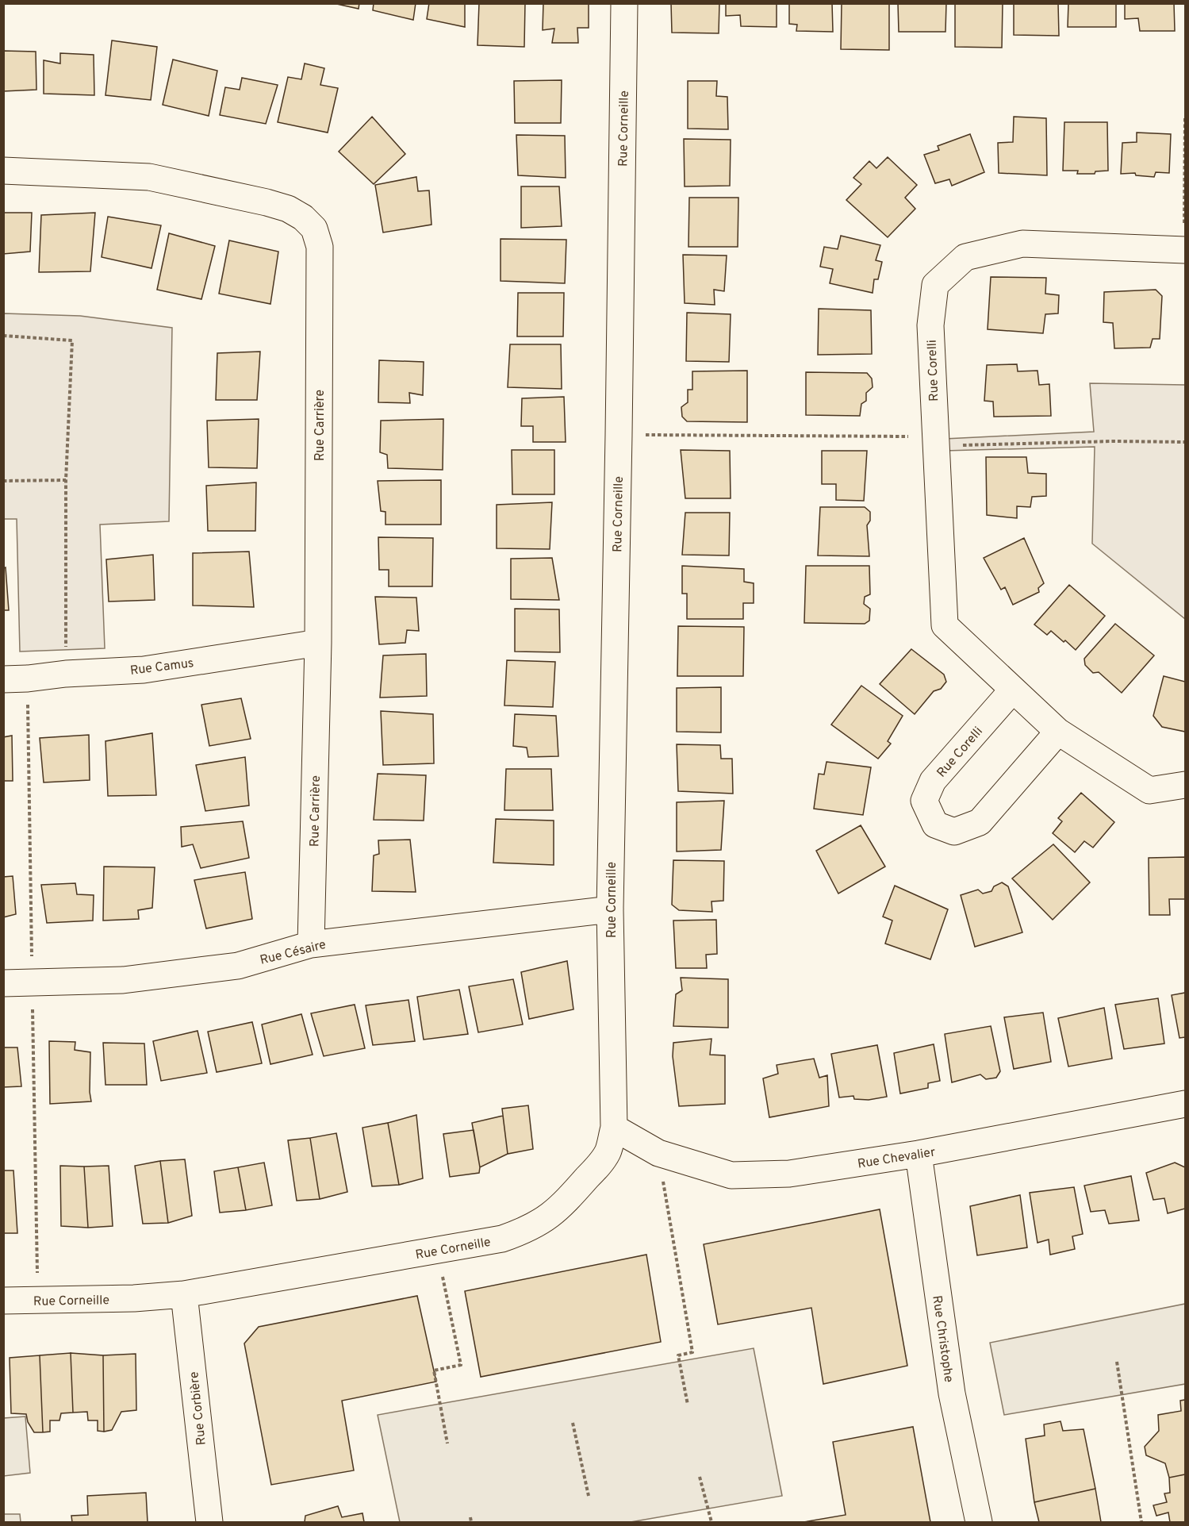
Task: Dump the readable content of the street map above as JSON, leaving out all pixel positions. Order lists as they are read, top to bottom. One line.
{"streets":{"street":["Rue Corneille","Rue Corelli","Rue Carrière","Rue Camus","Rue Césaire","Rue Chevalier","Rue Christophe","Rue Corbière"]},"crossings":[["Rue Corneille","Rue Césaire"],["Rue Corneille","Rue Chevalier"],["Rue Corneille","Rue Corbière"],["Rue Carrière","Rue Camus"],["Rue Carrière","Rue Césaire"],["Rue Chevalier","Rue Christophe"]]}
